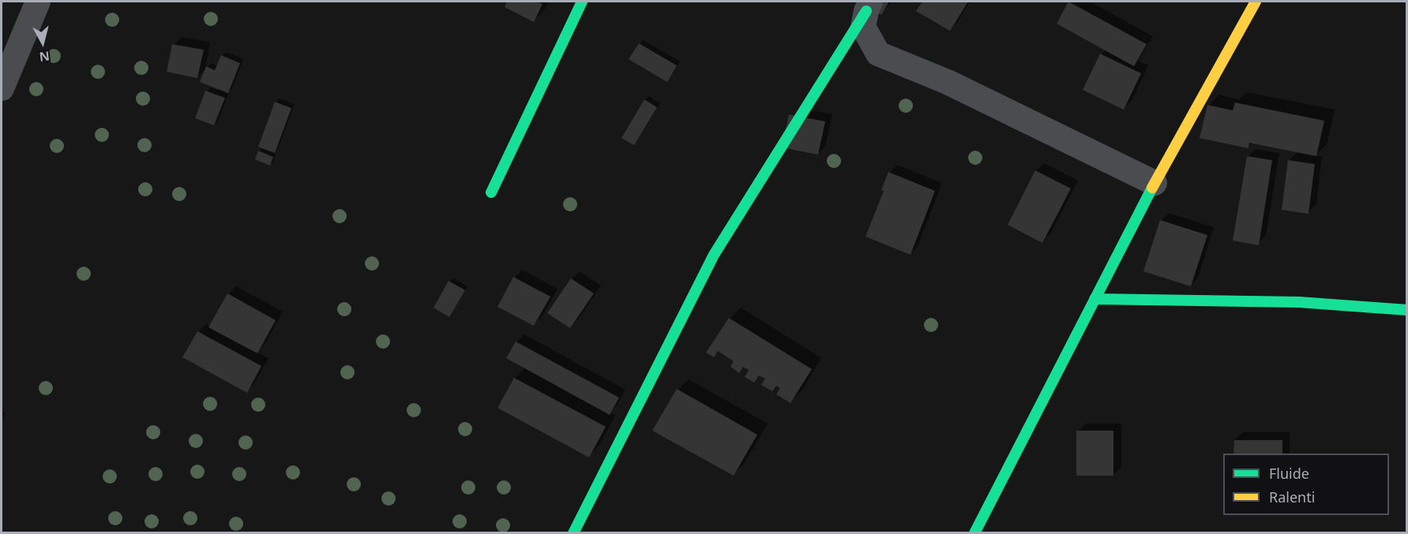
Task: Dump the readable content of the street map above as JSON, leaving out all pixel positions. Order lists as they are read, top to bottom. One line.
{"legend":["Fluide","Ralenti"],"north":"bottom"}
